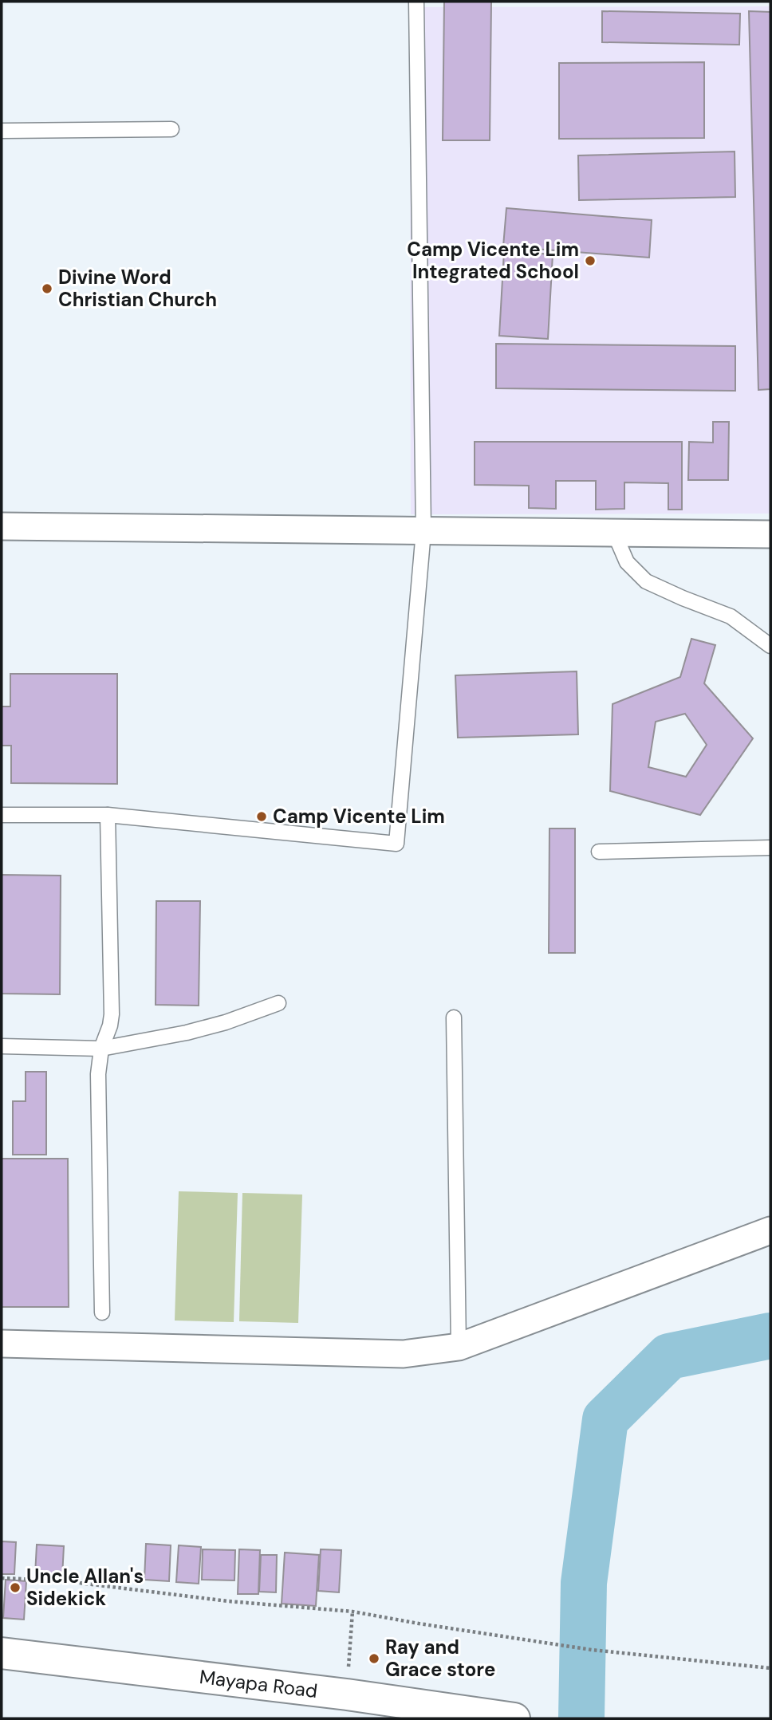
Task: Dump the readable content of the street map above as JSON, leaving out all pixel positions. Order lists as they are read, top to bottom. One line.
{"streets":{"main road":["Mayapa Road"]},"places":["Camp Vicente Lim Integrated School","Divine Word Christian Church","Camp Vicente Lim","Uncle Allan's Sidekick","Ray and Grace store"]}
